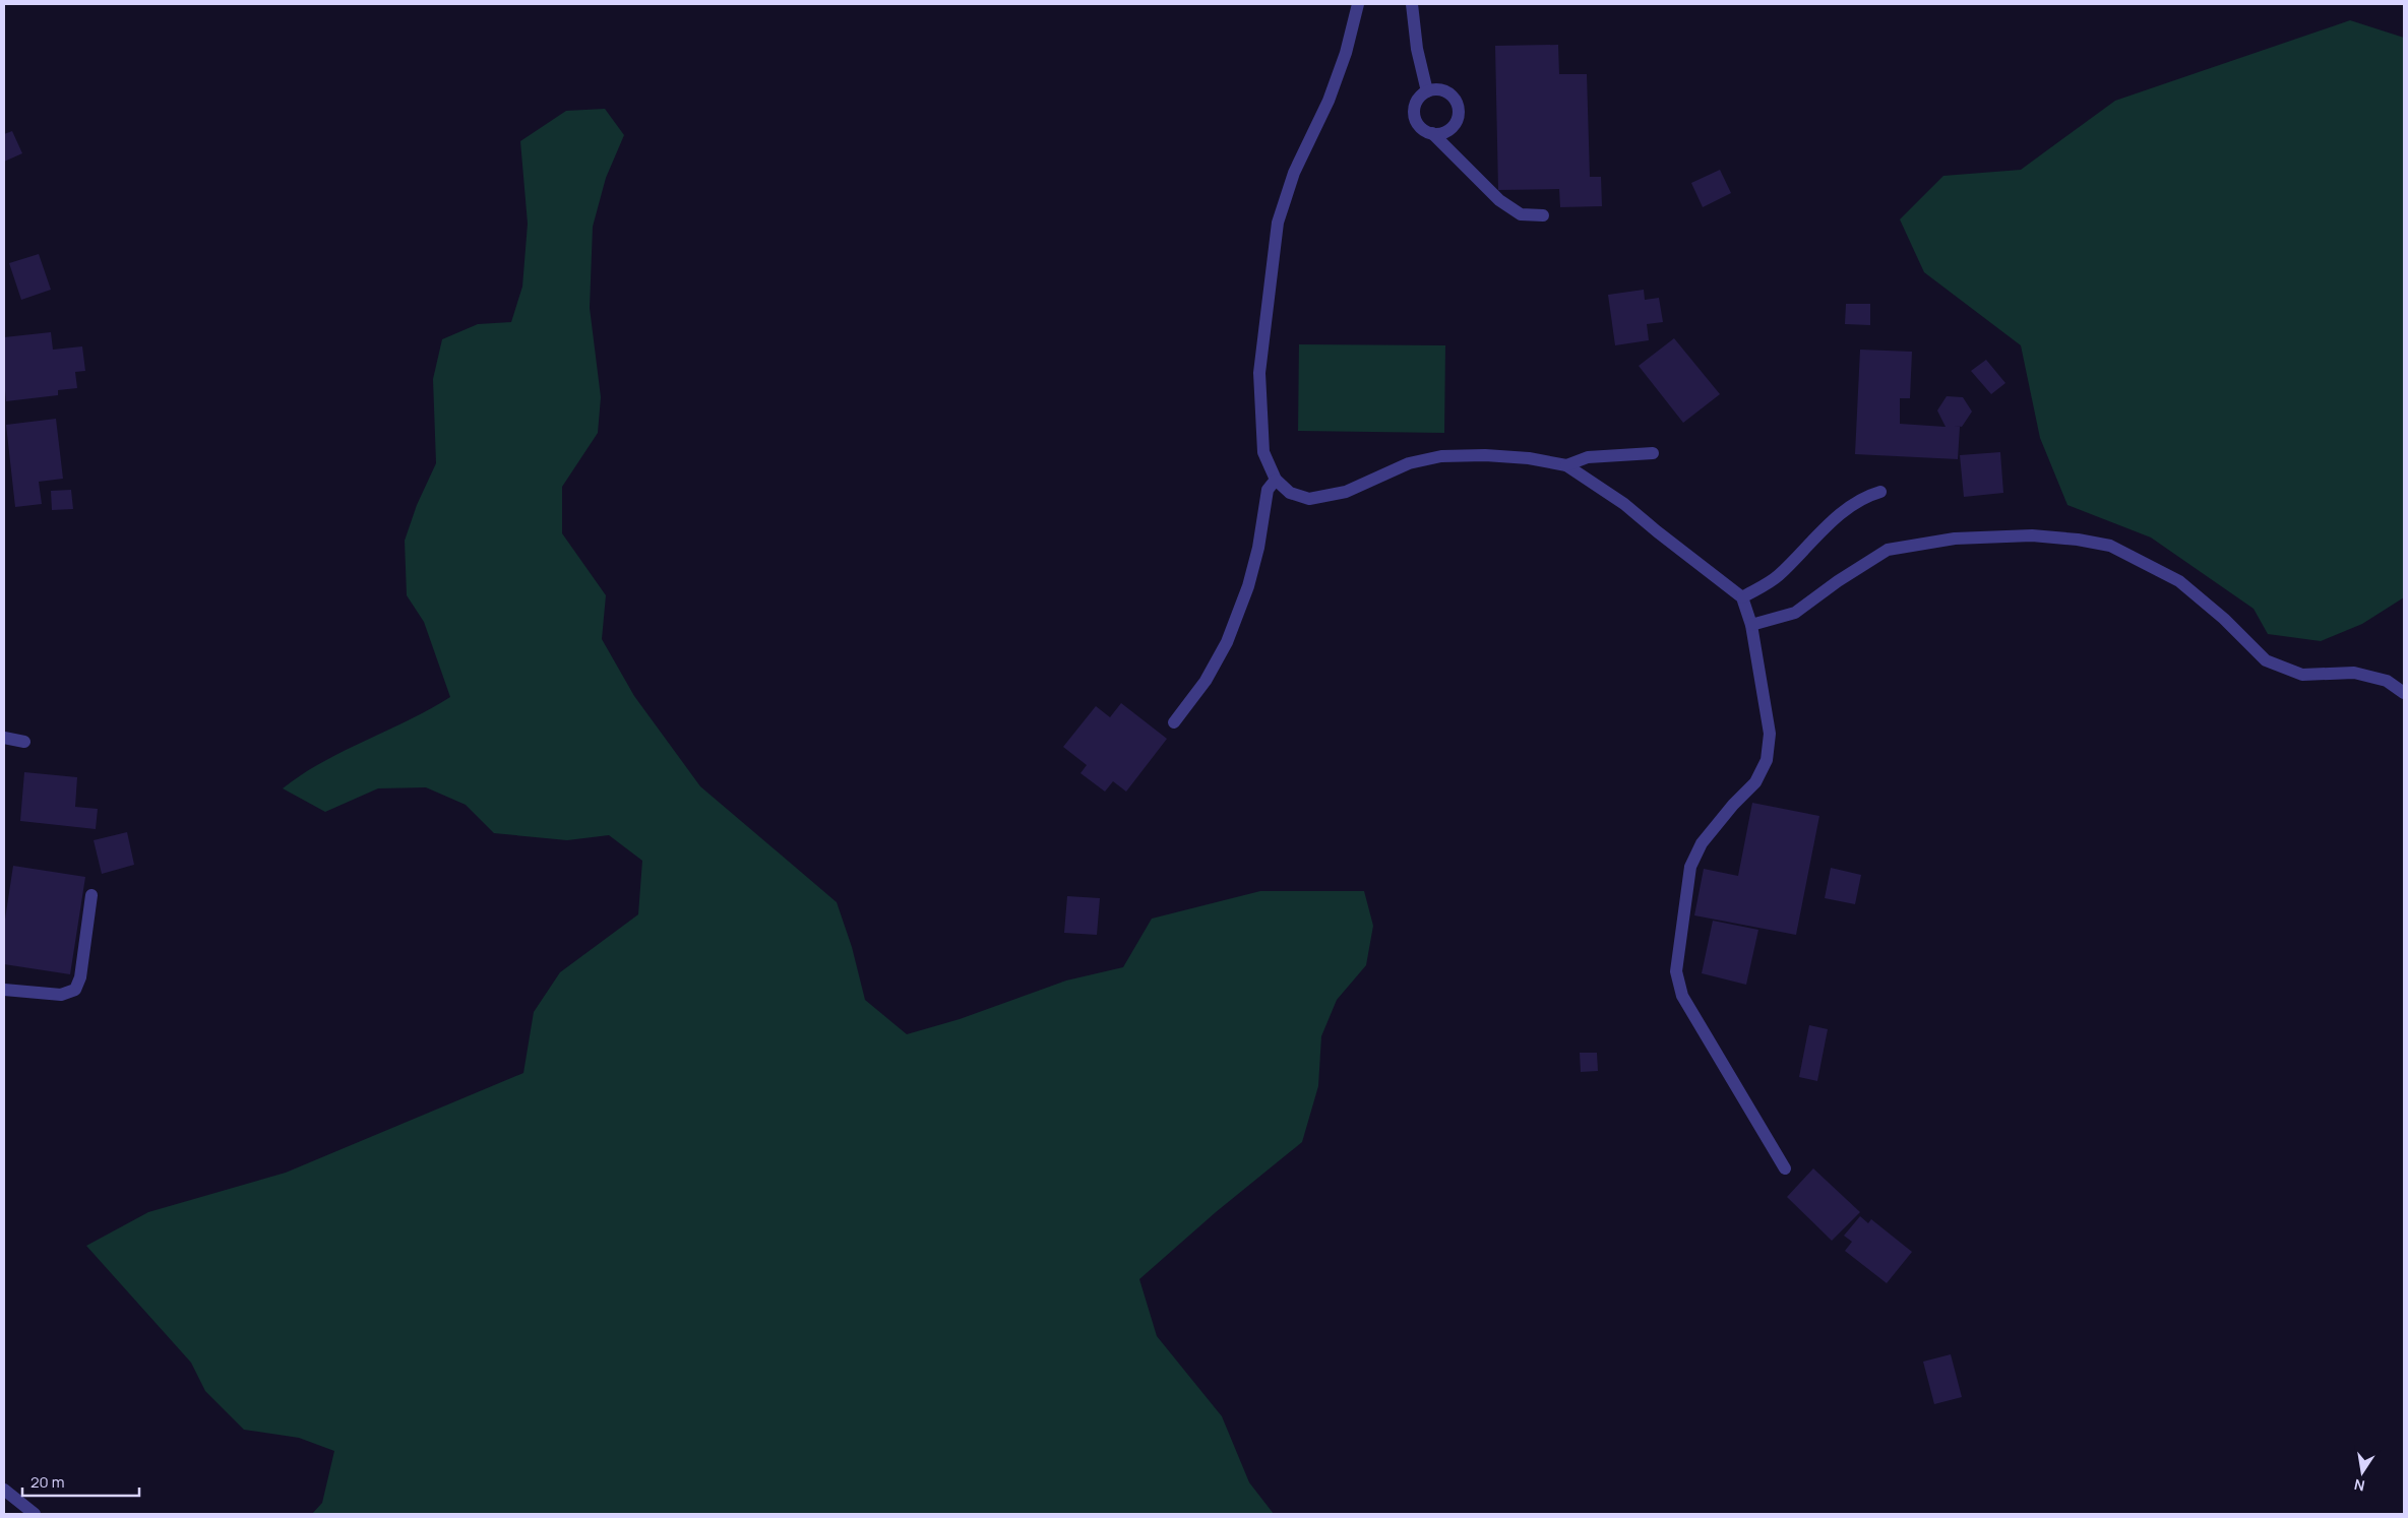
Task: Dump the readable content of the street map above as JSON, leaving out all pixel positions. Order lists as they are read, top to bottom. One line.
{"scale_bar":"20 m","north":"bottom"}
